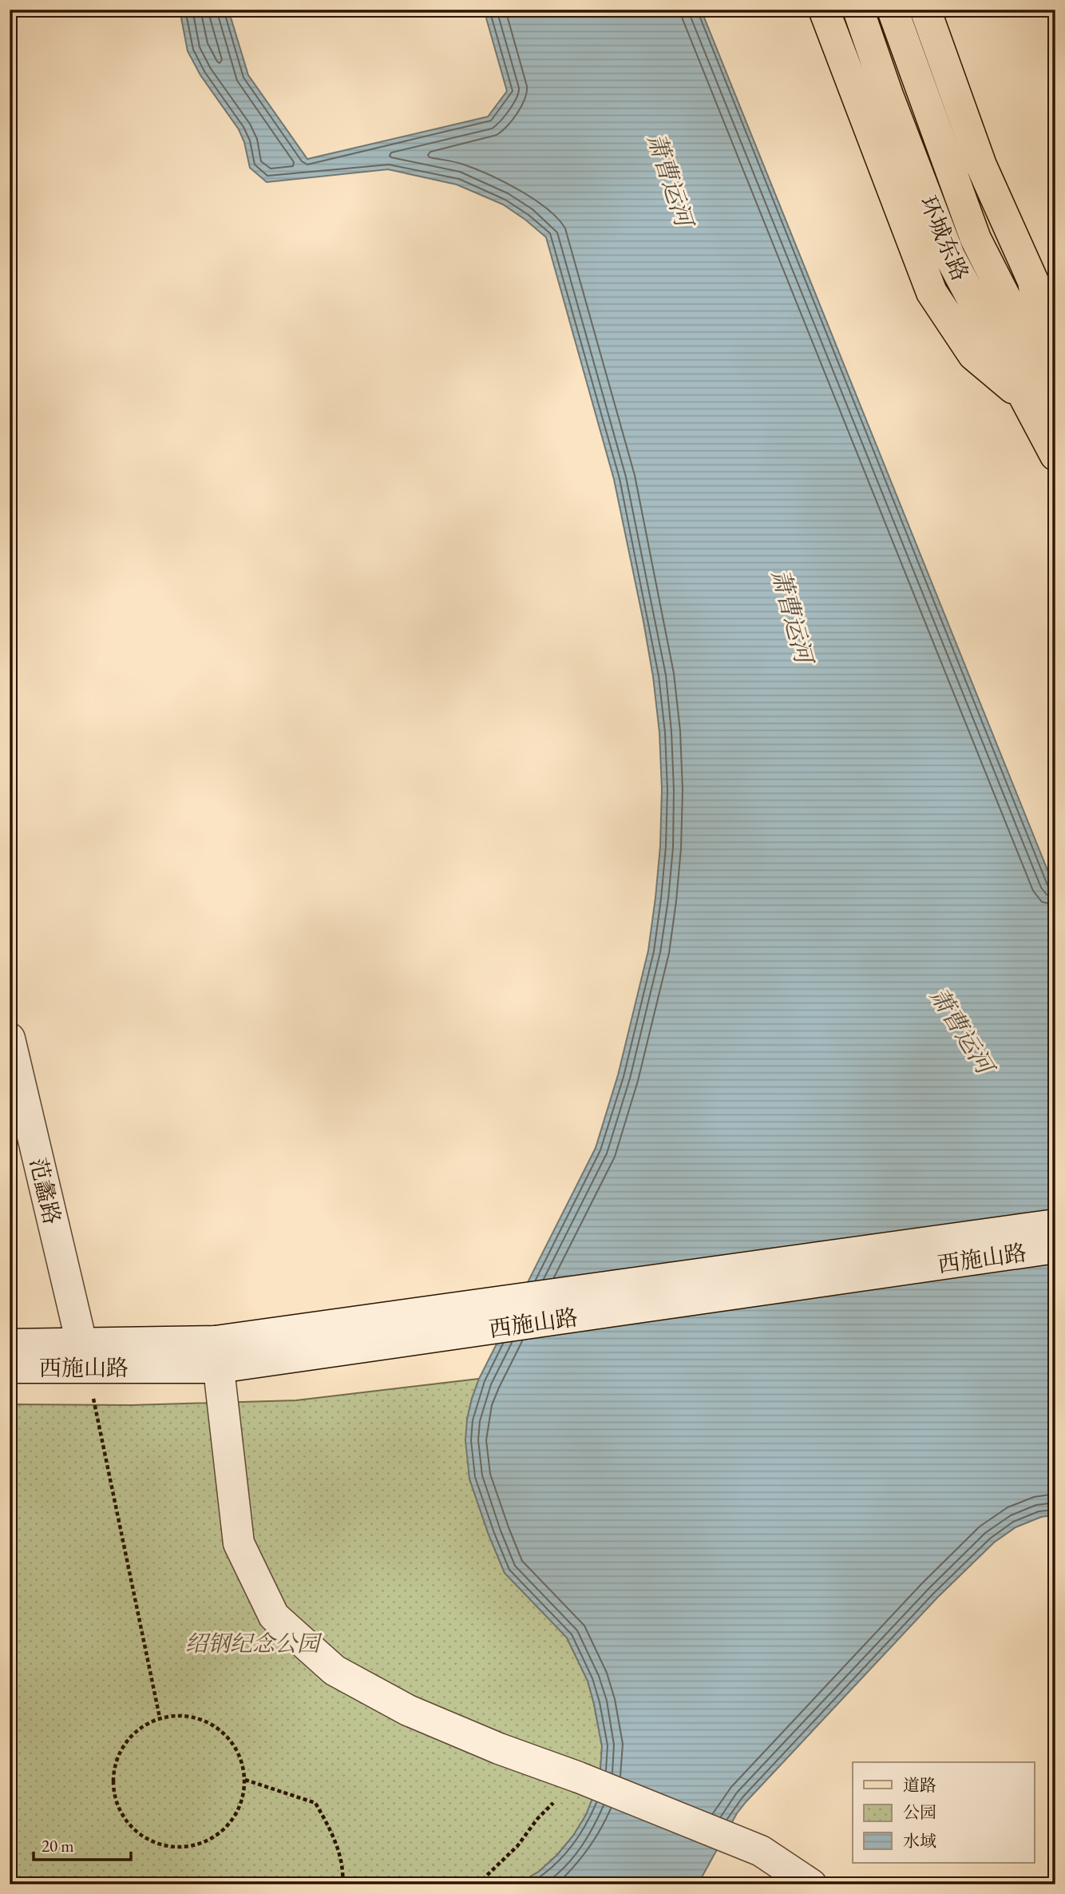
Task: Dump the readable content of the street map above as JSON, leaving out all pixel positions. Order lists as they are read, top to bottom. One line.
{"streets":{"main road":["环城东路","范蠡路","西施山路"]},"crossings":[["范蠡路","西施山路"]],"water":["萧曹运河"],"parks":["绍钢纪念公园"],"legend":["道路","公园","水域"],"scale_bar":"20 m"}
